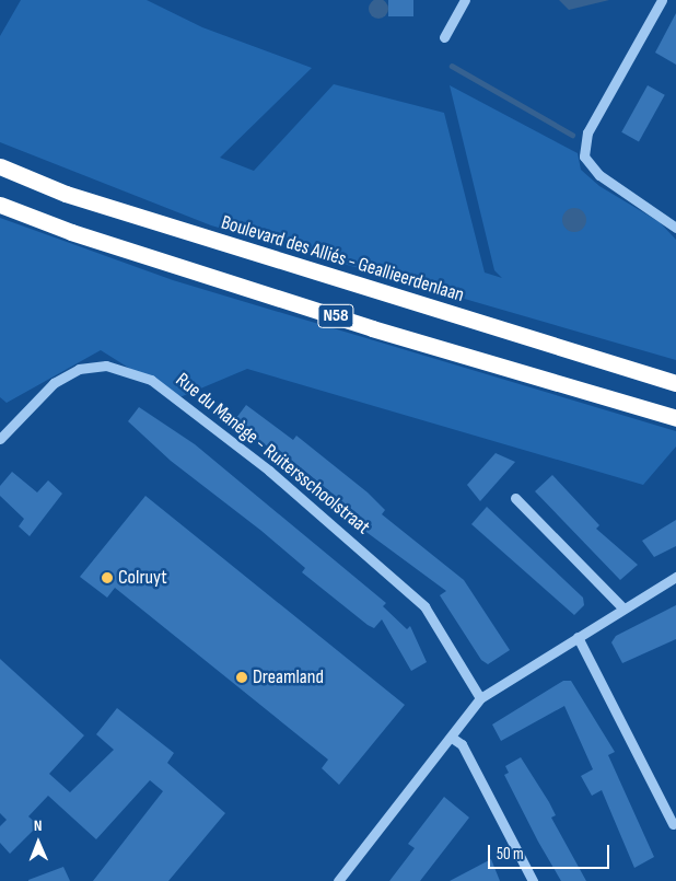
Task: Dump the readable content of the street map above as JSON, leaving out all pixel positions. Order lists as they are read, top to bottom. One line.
{"streets":{"highway":["Boulevard des Alliés - Geallieerdenlaan","N58"],"street":["Rue du Manège - Ruitersschoolstraat"]},"places":["Colruyt","Dreamland"],"scale_bar":"50 m","north":"top"}
